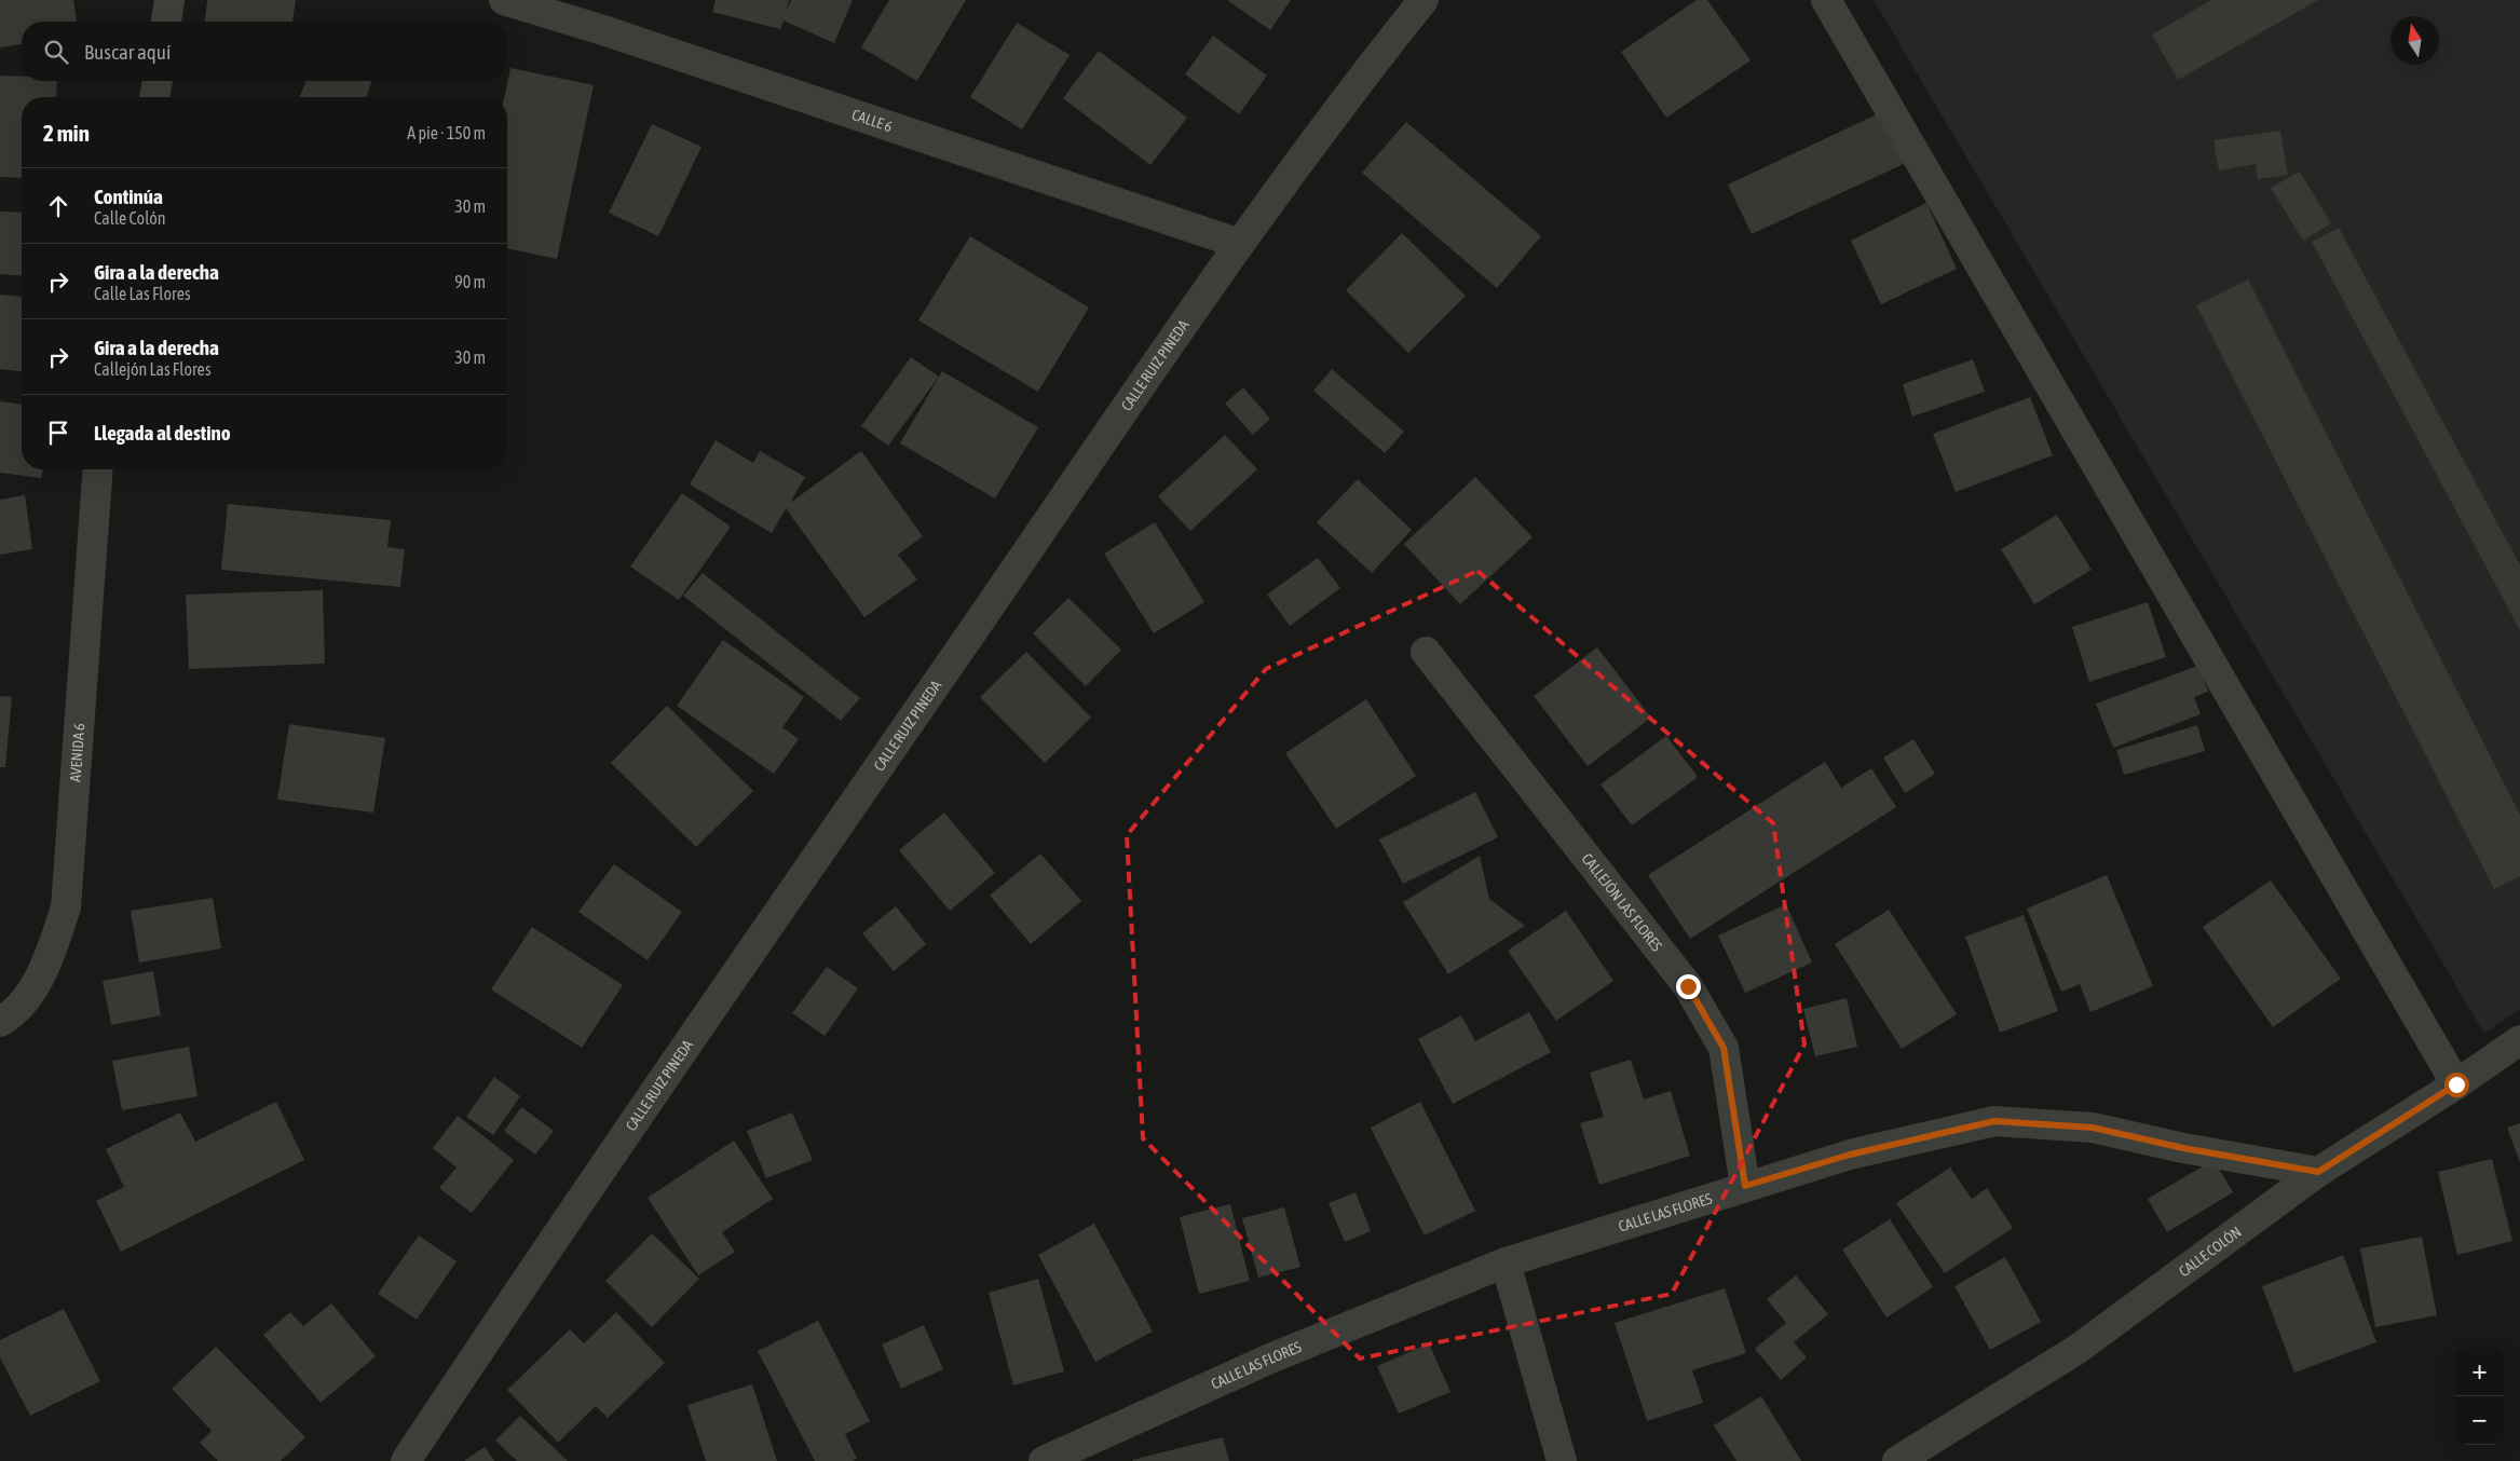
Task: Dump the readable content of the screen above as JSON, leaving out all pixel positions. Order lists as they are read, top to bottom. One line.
{"streets":{"street":["CALLE 6","CALLE RUIZ PINEDA","AVENIDA 6","CALLEJÓN LAS FLORES","CALLE LAS FLORES","CALLE COLÓN"]},"crossings":[["CALLE 6","CALLE RUIZ PINEDA"],["CALLEJÓN LAS FLORES","CALLE LAS FLORES"],["CALLE LAS FLORES","CALLE COLÓN"]],"north":"top","page":{"search":"Buscar aquí","heading":["2 min","A pie · 150 m"],"list":[["Continúa","Calle Colón","30 m"],["Gira a la derecha","Calle Las Flores","90 m"],["Gira a la derecha","Callejón Las Flores","30 m"],"Llegada al destino"],"map_buttons":["+","−"]}}
